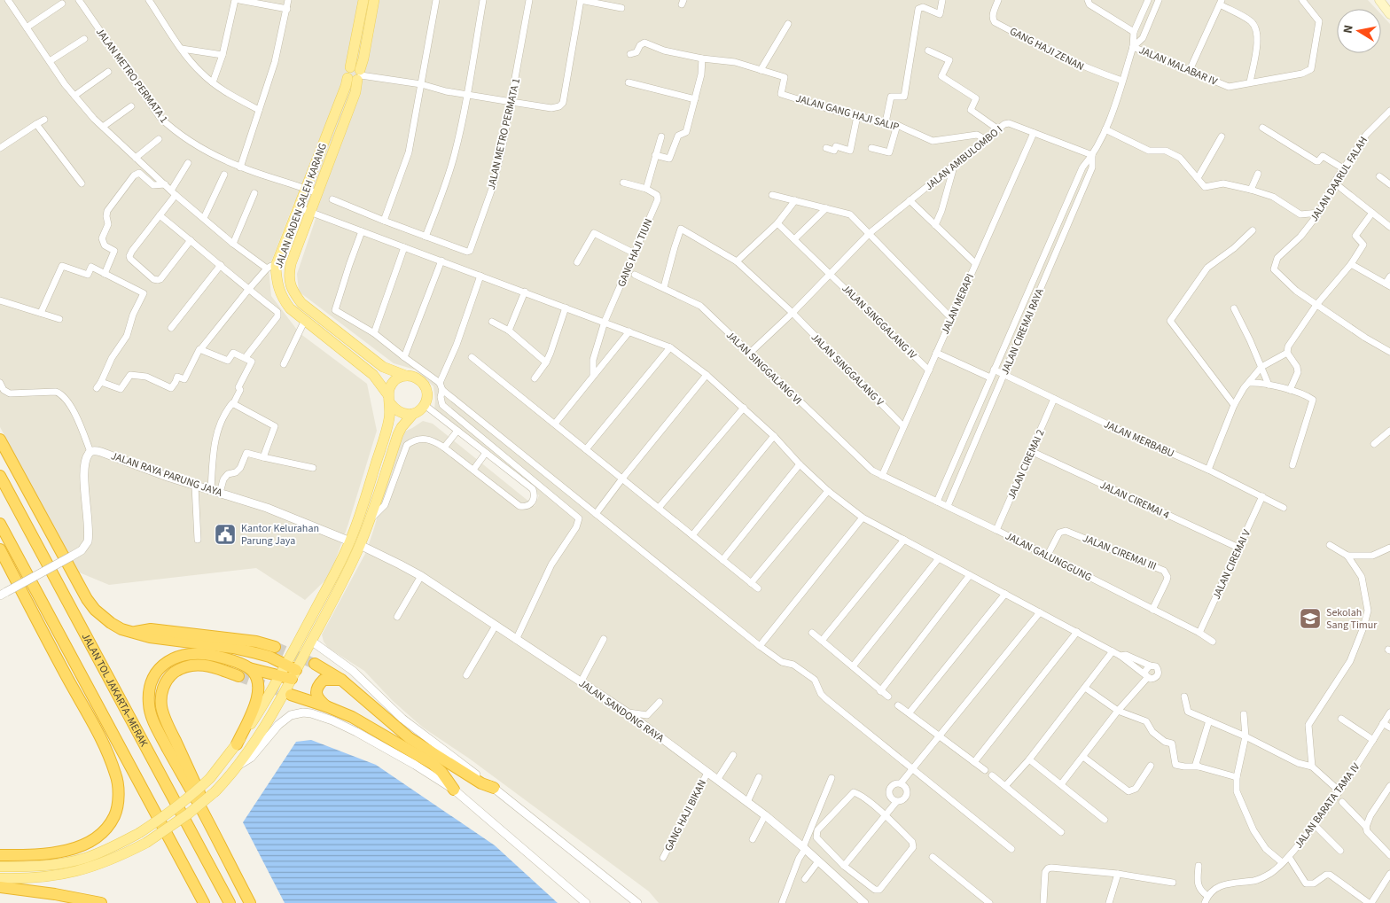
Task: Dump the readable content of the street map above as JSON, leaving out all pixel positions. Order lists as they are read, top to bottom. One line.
{"streets":{"highway":["JALAN TOL JAKARTA–MERAK"],"main road":["JALAN RADEN SALEH KARANG"],"street":["GANG HAJI ZENAN","JALAN MALABAR IV","JALAN METRO PERMATA 1","JALAN GANG HAJI SALIP","JALAN AMBULOMBO I","JALAN DAARUL FALAH","GANG HAJI TIUN","JALAN MERAPI","JALAN SINGGALANG IV","JALAN CIREMAI RAYA","JALAN SINGGALANG VI","JALAN SINGGALANG V","JALAN MERBABU","JALAN CIREMAI 2","JALAN RAYA PARUNG JAYA","JALAN CIREMAI 4","JALAN CIREMAI III","JALAN GALUNGGUNG","JALAN CIREMAI V","JALAN SANDONG RAYA","JALAN BARATA TAMA IV","GANG HAJI BIKAN"]},"crossings":[["GANG HAJI ZENAN","JALAN CIREMAI RAYA"],["JALAN MALABAR IV","JALAN CIREMAI RAYA"],["JALAN METRO PERMATA 1","JALAN RADEN SALEH KARANG"],["JALAN GANG HAJI SALIP","JALAN AMBULOMBO I"],["JALAN AMBULOMBO I","JALAN MERAPI"],["JALAN AMBULOMBO I","JALAN SINGGALANG IV"],["JALAN AMBULOMBO I","JALAN CIREMAI RAYA"],["JALAN AMBULOMBO I","JALAN SINGGALANG VI"],["JALAN AMBULOMBO I","JALAN SINGGALANG V"],["JALAN MERAPI","JALAN SINGGALANG IV"],["JALAN MERAPI","JALAN SINGGALANG VI"],["JALAN MERAPI","JALAN SINGGALANG V"],["JALAN MERAPI","JALAN GALUNGGUNG"],["JALAN CIREMAI RAYA","JALAN MERBABU"],["JALAN CIREMAI RAYA","JALAN GALUNGGUNG"],["JALAN SINGGALANG VI","JALAN SINGGALANG V"],["JALAN SINGGALANG VI","JALAN GALUNGGUNG"],["JALAN MERBABU","JALAN CIREMAI 2"],["JALAN MERBABU","JALAN CIREMAI V"],["JALAN CIREMAI 2","JALAN CIREMAI 4"],["JALAN CIREMAI 2","JALAN GALUNGGUNG"],["JALAN RAYA PARUNG JAYA","JALAN SANDONG RAYA"],["JALAN CIREMAI 4","JALAN CIREMAI V"],["JALAN CIREMAI III","JALAN GALUNGGUNG"],["JALAN GALUNGGUNG","JALAN CIREMAI V"],["JALAN SANDONG RAYA","GANG HAJI BIKAN"]],"places":{"public building":["Kantor Kelurahan Parung Jaya"],"school or university":["Sekolah Sang Timur"]},"north":"left"}
